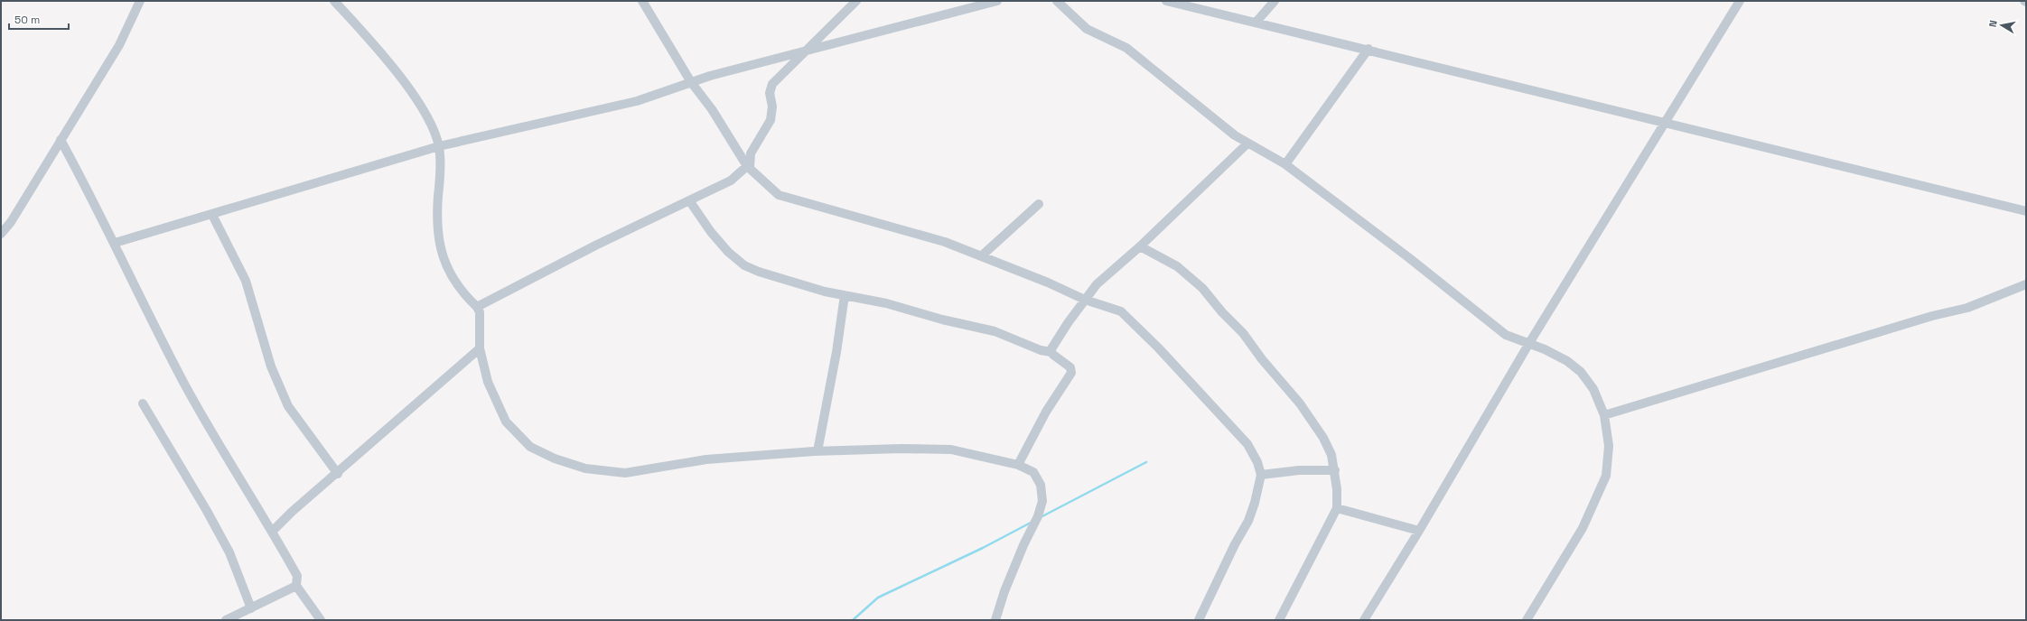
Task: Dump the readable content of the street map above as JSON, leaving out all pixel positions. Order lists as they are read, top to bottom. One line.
{"scale_bar":"50 m","north":"left"}
